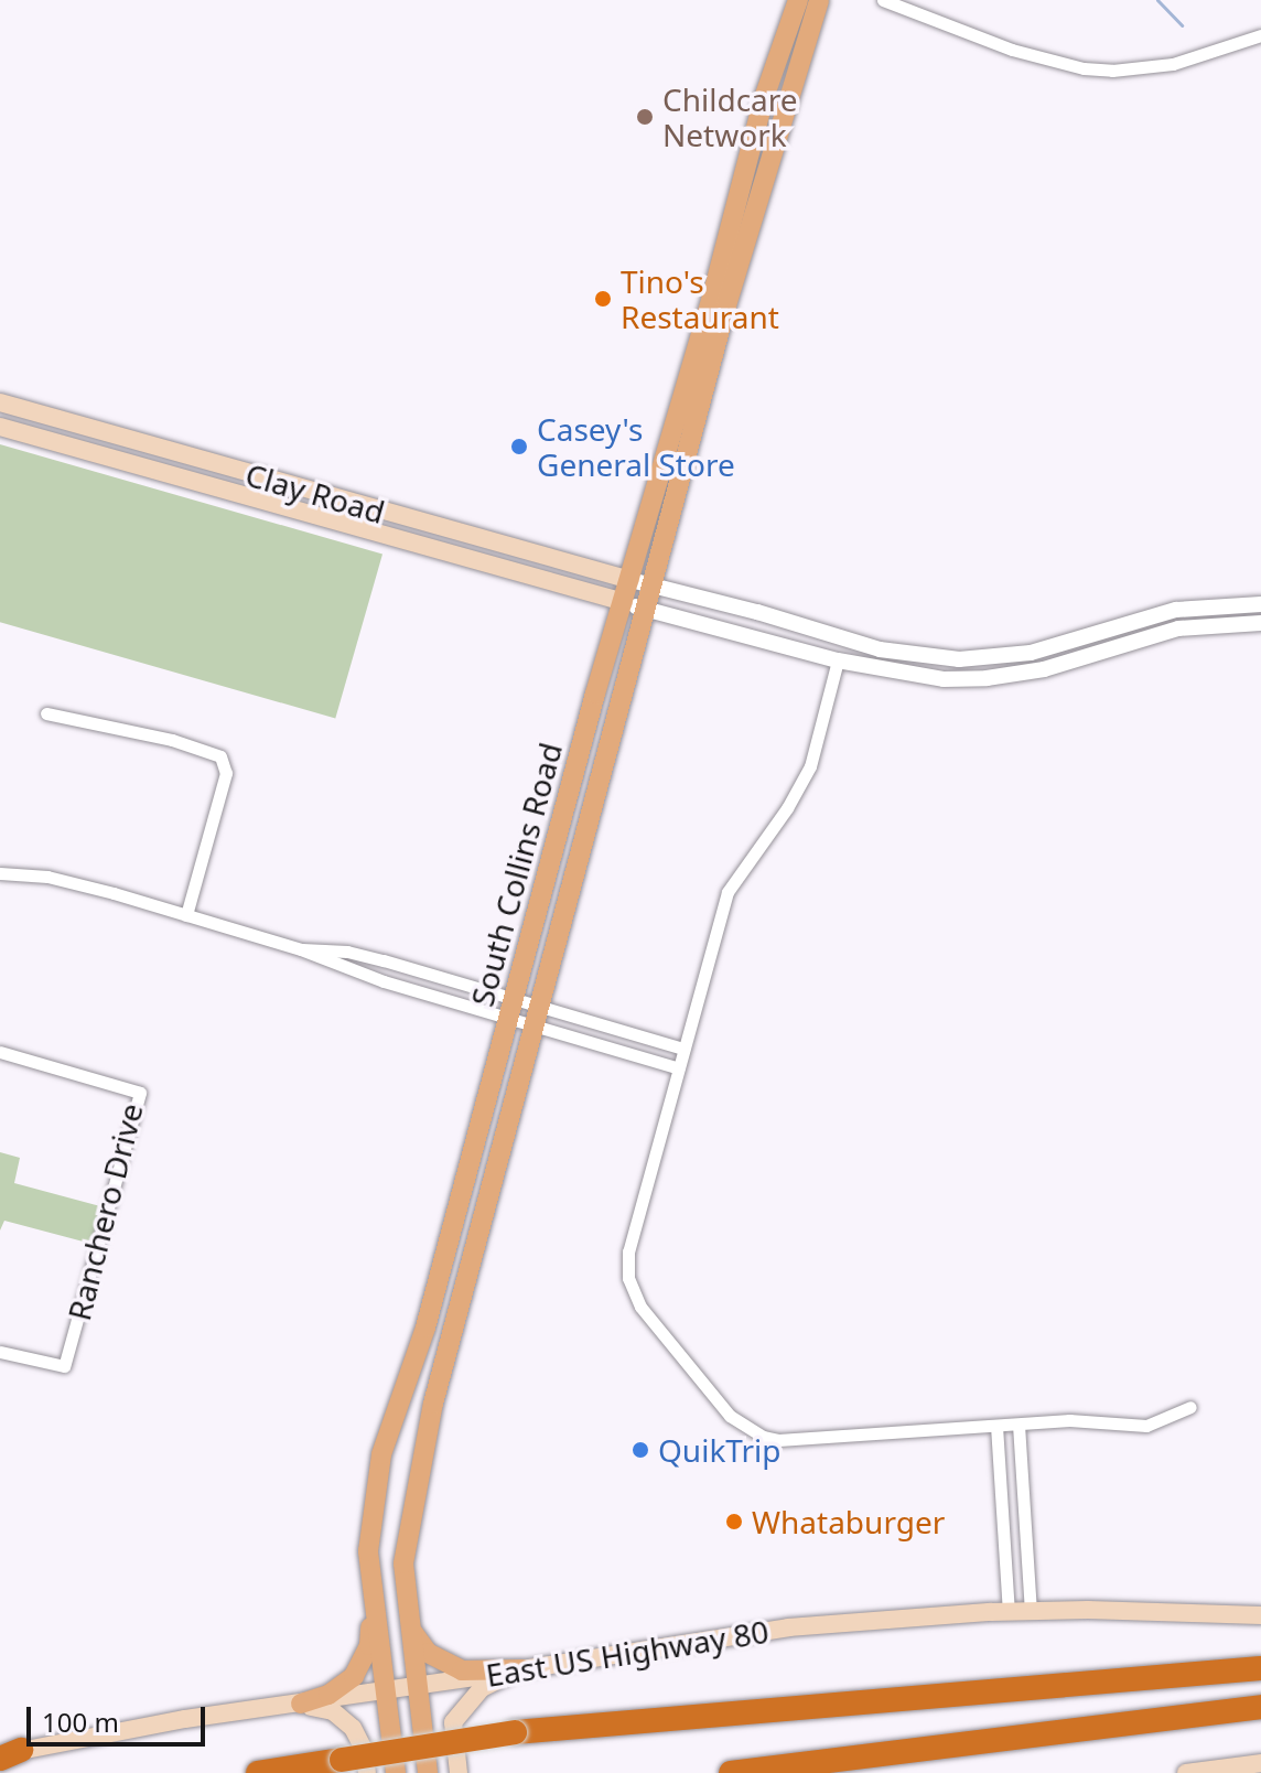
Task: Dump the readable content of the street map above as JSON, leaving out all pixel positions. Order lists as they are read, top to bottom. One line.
{"streets":{"main road":["Clay Road","South Collins Road","East US Highway 80"],"street":["Ranchero Drive"]},"crossings":[["Clay Road","South Collins Road"],["South Collins Road","East US Highway 80"]],"places":["Childcare Network","Tino's Restaurant","Casey's General Store","QuikTrip","Whataburger"],"scale_bar":"100 m"}
